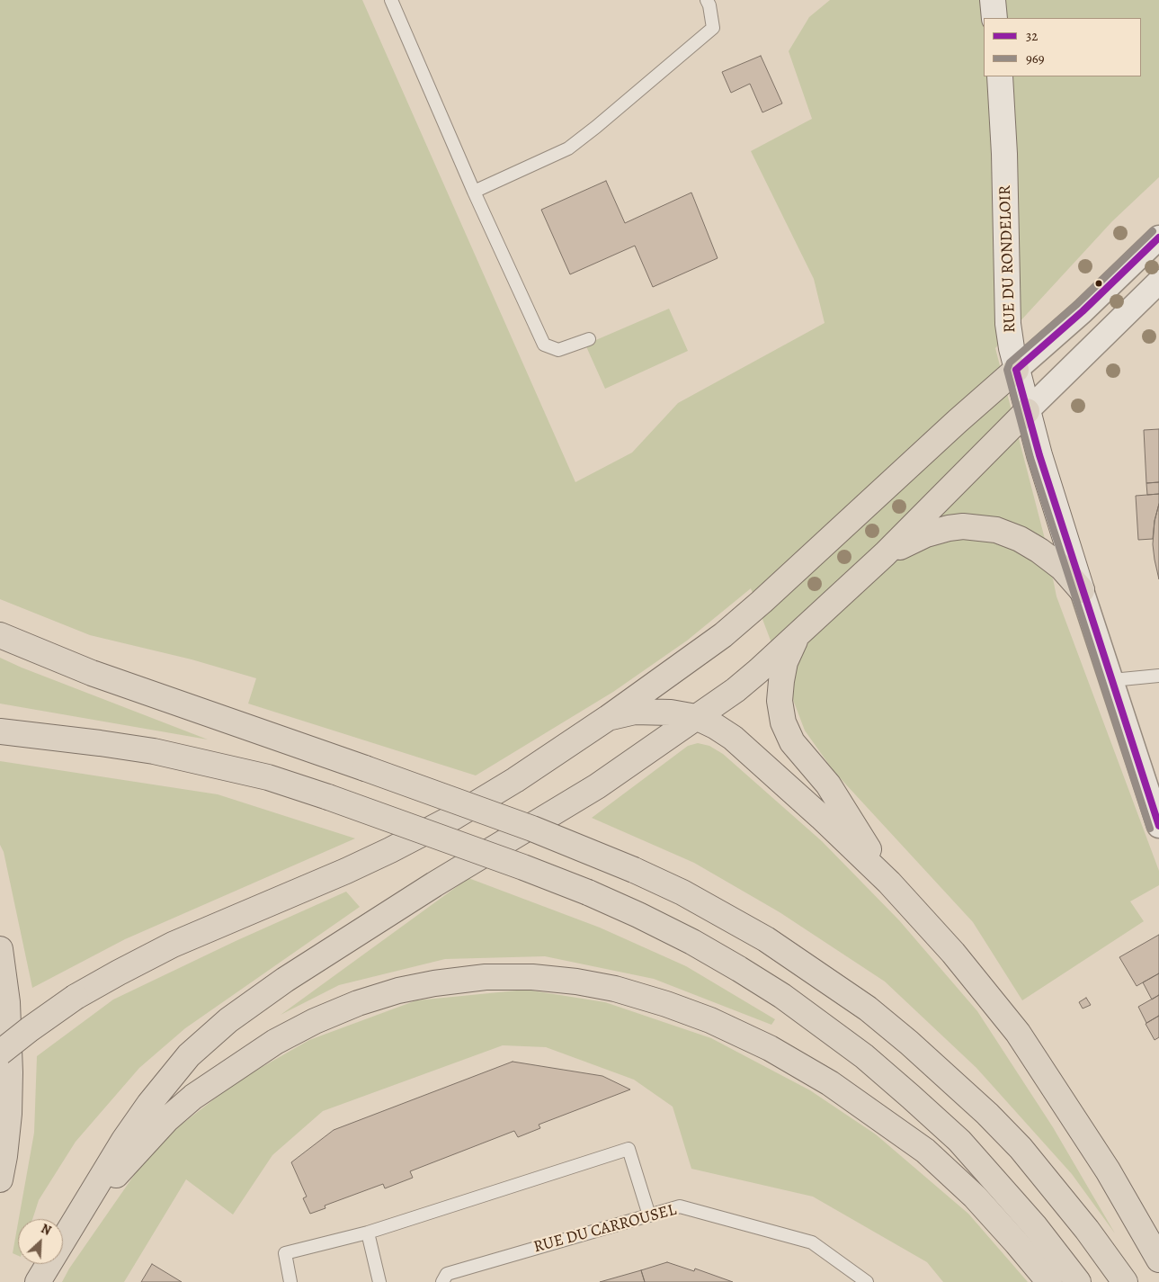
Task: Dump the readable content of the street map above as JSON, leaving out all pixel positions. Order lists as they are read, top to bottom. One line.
{"streets":{"street":["RUE DU RONDELOIR"],"lane":["RUE DU CARROUSEL"]},"lines":["transit line 969","transit line 32"],"legend":["32","969"],"north":"top right"}
